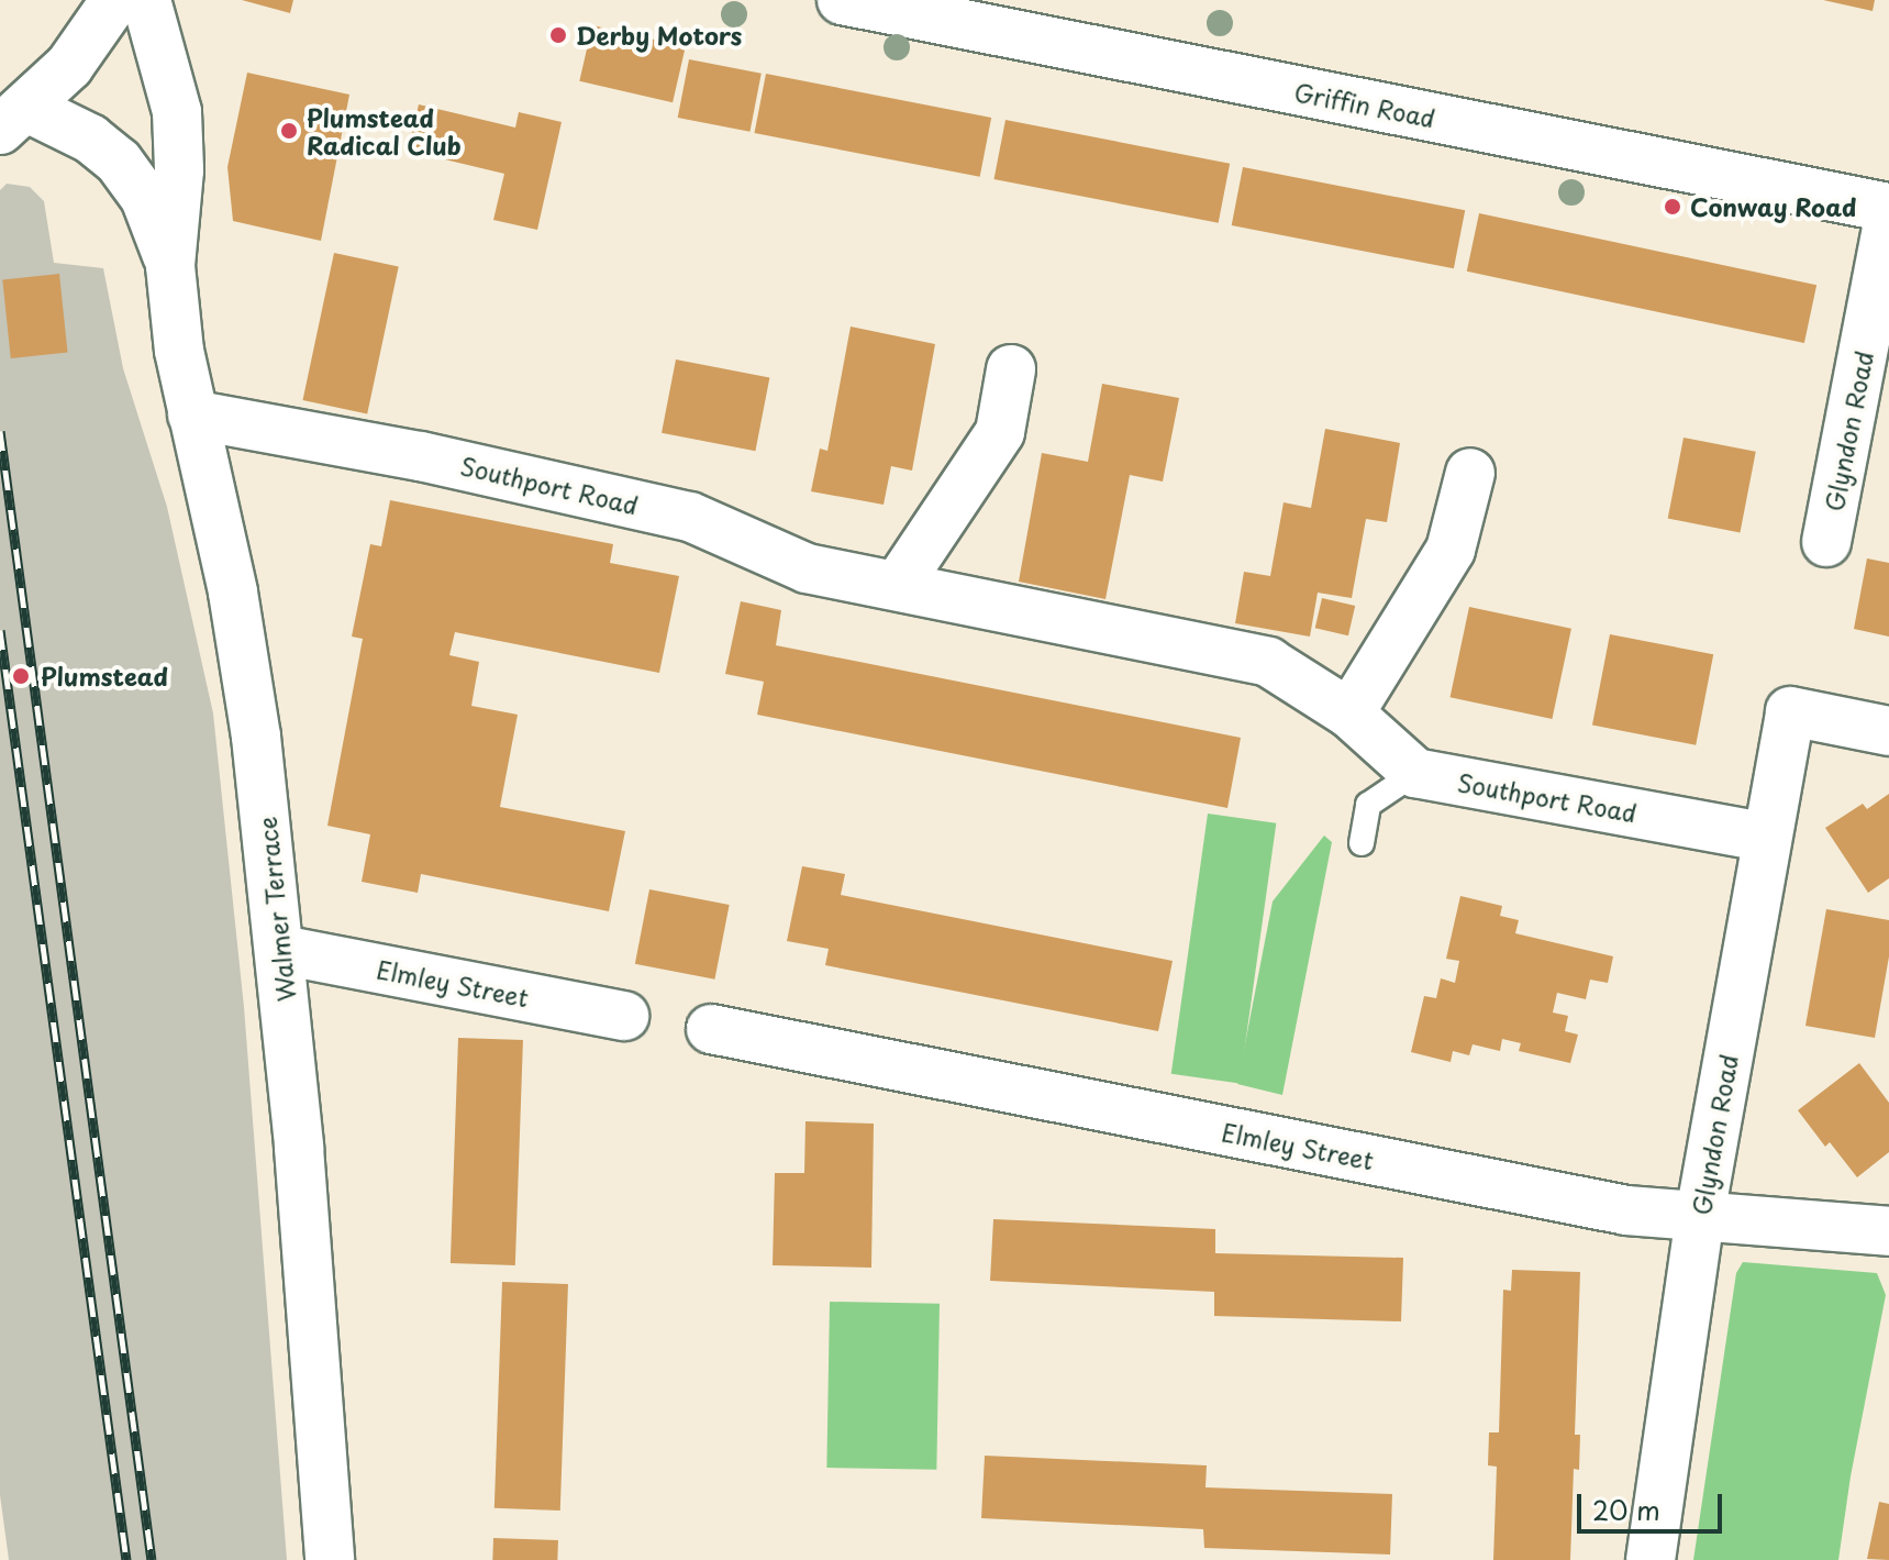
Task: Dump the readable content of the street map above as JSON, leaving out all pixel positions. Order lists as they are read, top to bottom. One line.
{"streets":{"street":["Griffin Road","Glyndon Road","Southport Road","Walmer Terrace","Elmley Street"]},"crossings":[["Glyndon Road","Southport Road"],["Glyndon Road","Elmley Street"],["Southport Road","Walmer Terrace"],["Walmer Terrace","Elmley Street"]],"places":["Derby Motors","Plumstead Radical Club","Conway Road","Plumstead"],"scale_bar":"20 m"}
